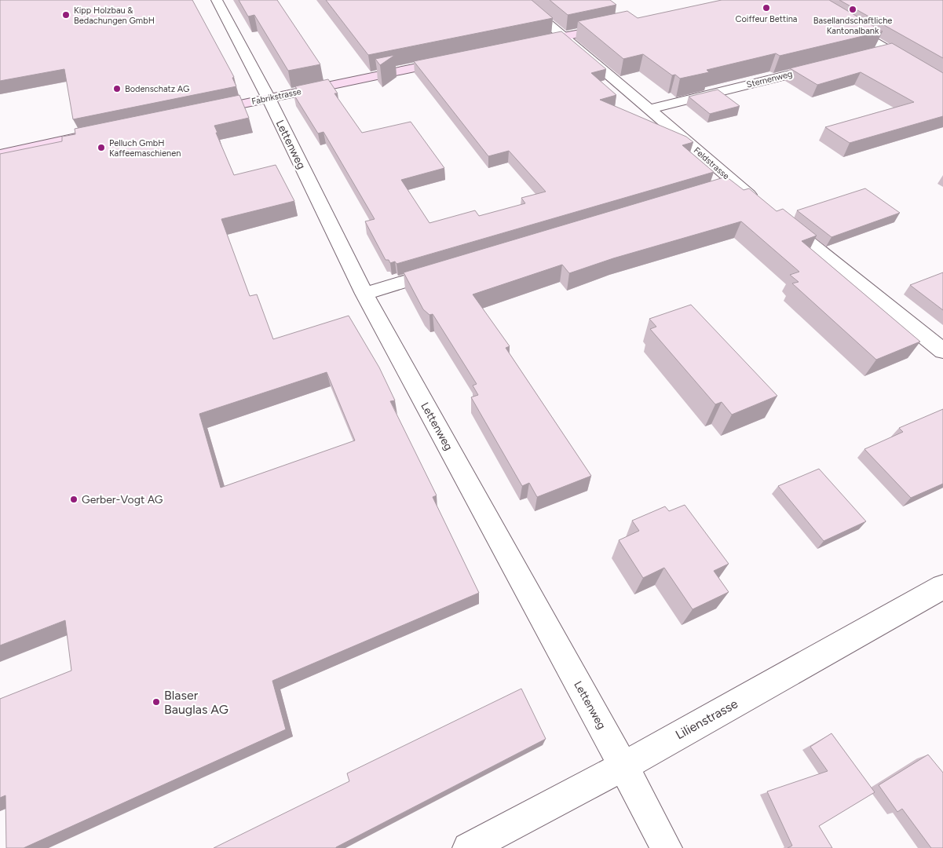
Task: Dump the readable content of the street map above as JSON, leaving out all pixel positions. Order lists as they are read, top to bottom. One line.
{"streets":{"street":["Sternenweg","Fabrikstrasse","Lettenweg","Feldstrasse","Lilienstrasse"]},"crossings":[["Sternenweg","Feldstrasse"],["Fabrikstrasse","Lettenweg"],["Lettenweg","Lilienstrasse"]],"places":["Coiffeur Bettina","Basellandschaftliche Kantonalbank","Kipp Holzbau & Bedachungen GmbH","Bodenschatz AG","Pelluch GmbH Kaffeemaschienen","Gerber-Vogt AG","Blaser Bauglas AG"]}
